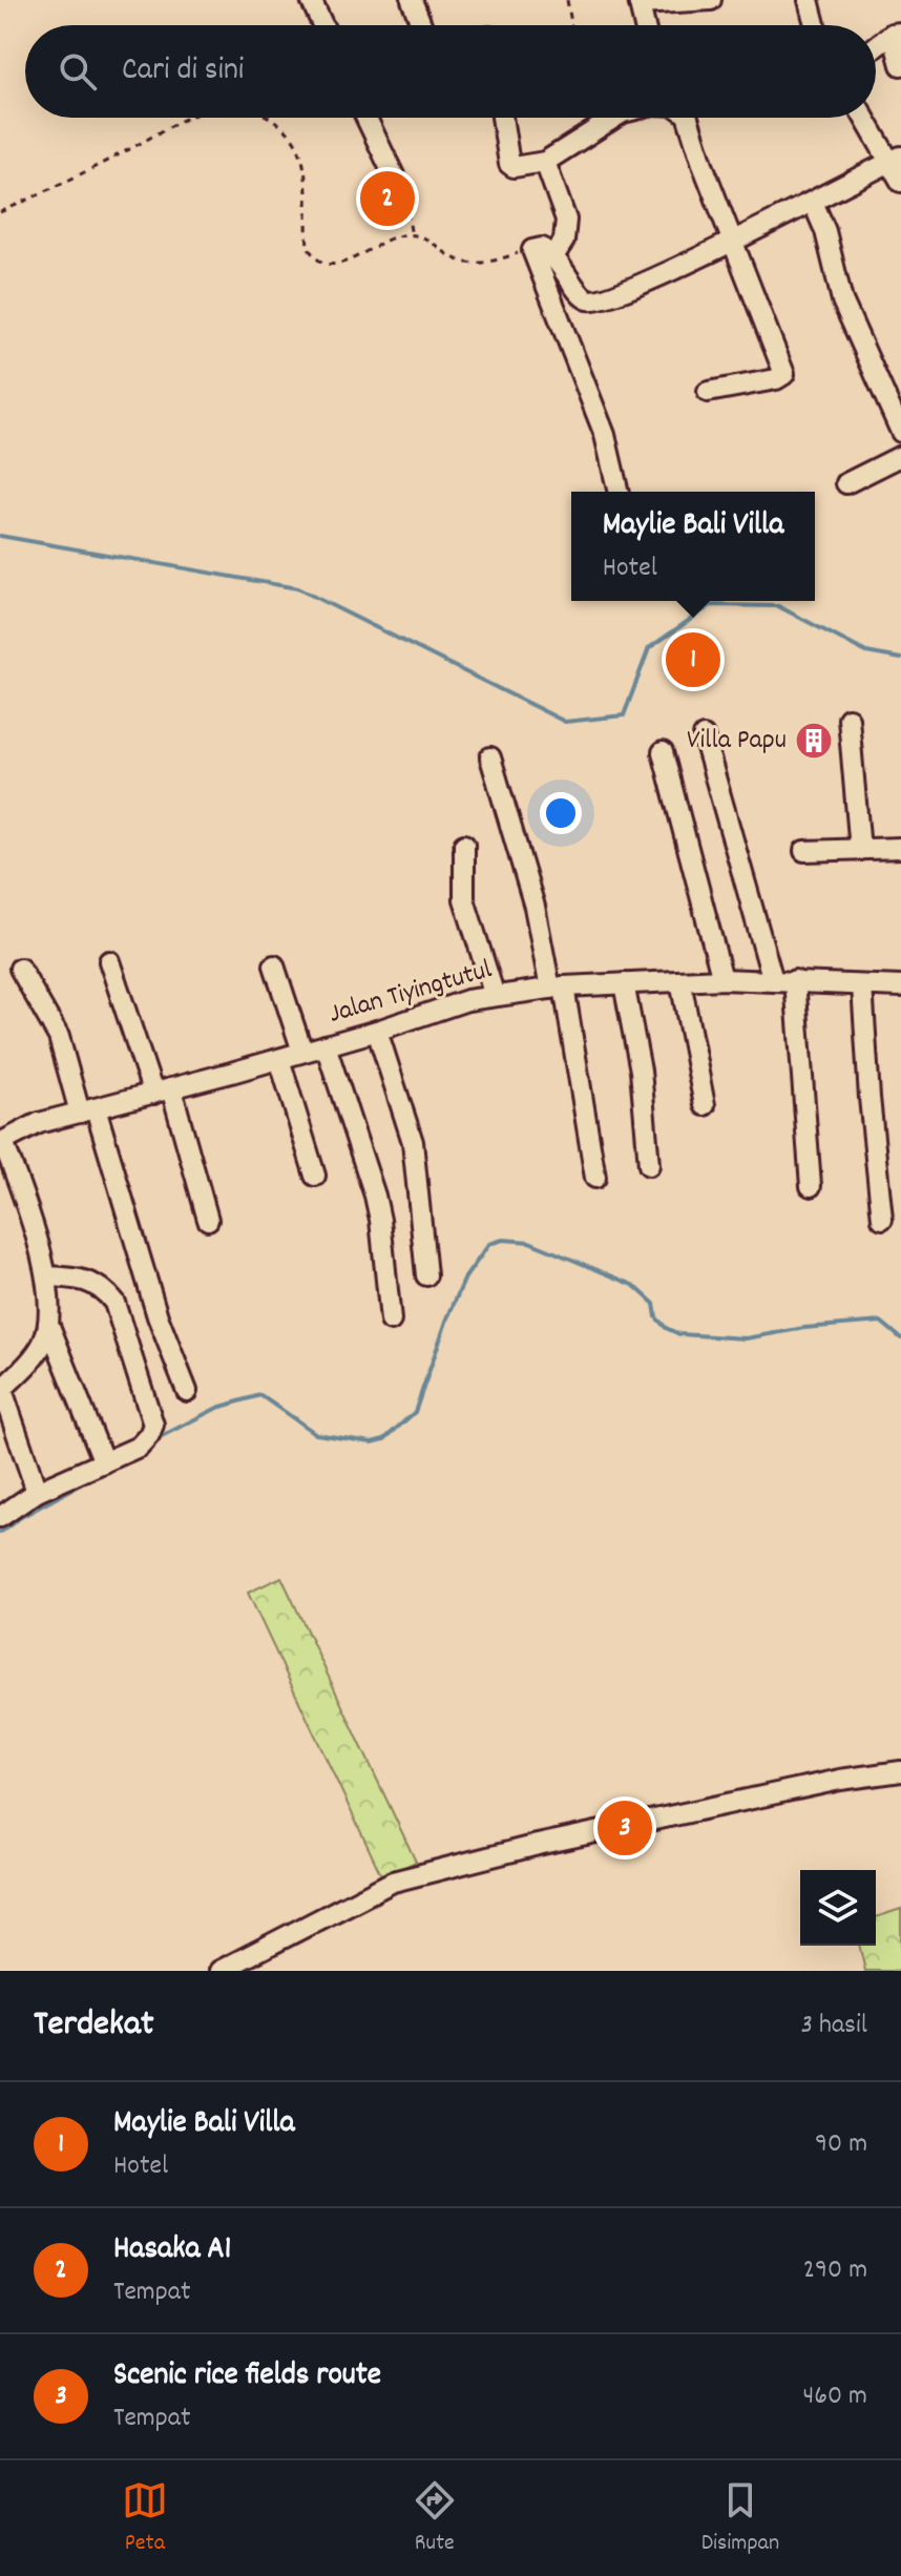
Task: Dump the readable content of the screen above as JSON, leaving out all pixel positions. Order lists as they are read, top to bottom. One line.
{"streets":{"street":["Jalan Tiyingtutul"]},"places":{"building":["Villa Papu"]},"page":{"search":"Cari di sini","pins":["2","1","3"],"popup":["Maylie Bali Villa","Hotel"],"heading":["Terdekat","3 hasil"],"list":[{"mark":"1","name":"Maylie Bali Villa","note":"Hotel","value":"90 m"},{"mark":"2","name":"Hasaka A1","note":"Tempat","value":"290 m"},{"mark":"3","name":"Scenic rice fields route","note":"Tempat","value":"460 m"}],"nav":["Peta","Rute","Disimpan"]}}
